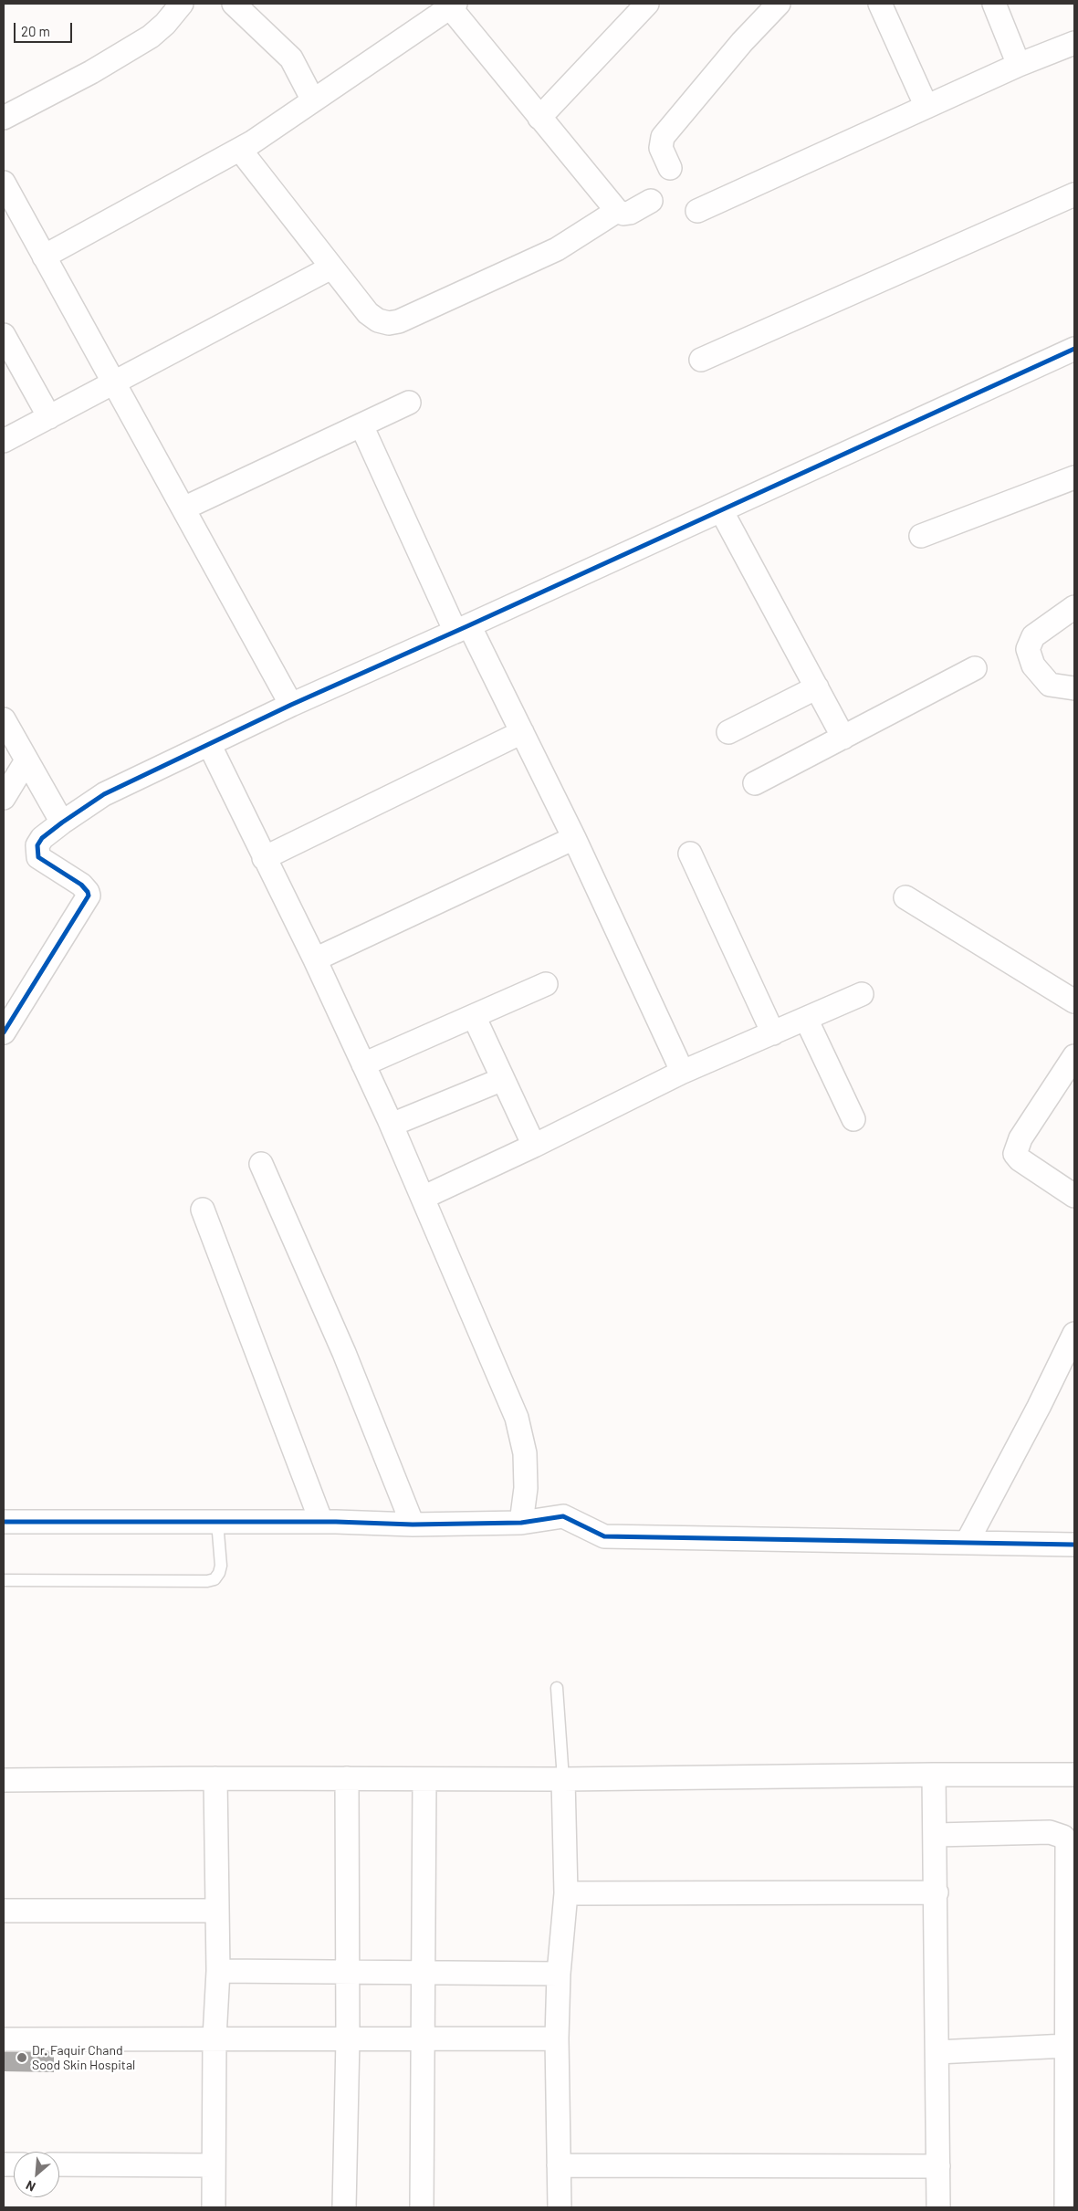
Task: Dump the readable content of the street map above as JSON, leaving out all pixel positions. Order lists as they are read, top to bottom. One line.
{"places":["Dr. Faquir Chand Sood Skin Hospital"],"scale_bar":"20 m","north":"bottom left"}
